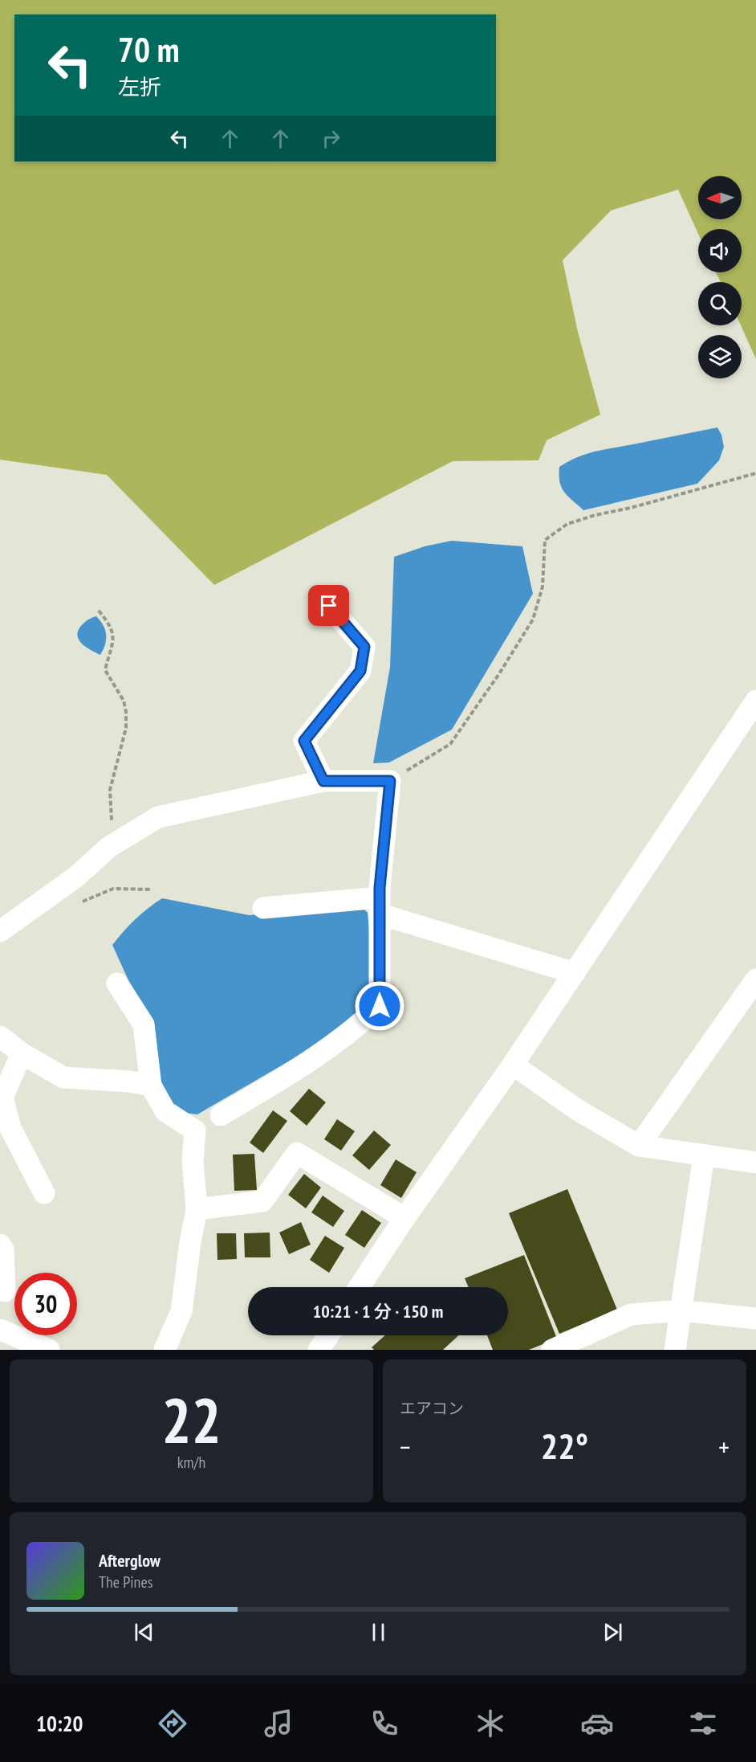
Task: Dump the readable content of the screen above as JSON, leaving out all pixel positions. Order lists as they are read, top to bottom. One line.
{"north":"left","page":{"turn":["70 m","左折"],"limit":"30","trip":"10:21 · 1 分 · 150 m","tile":[["22","km/h"],"エアコン"],"heat":["−","22°","+"],"song":["Afterglow","The Pines"],"tabs":"10:20"}}
